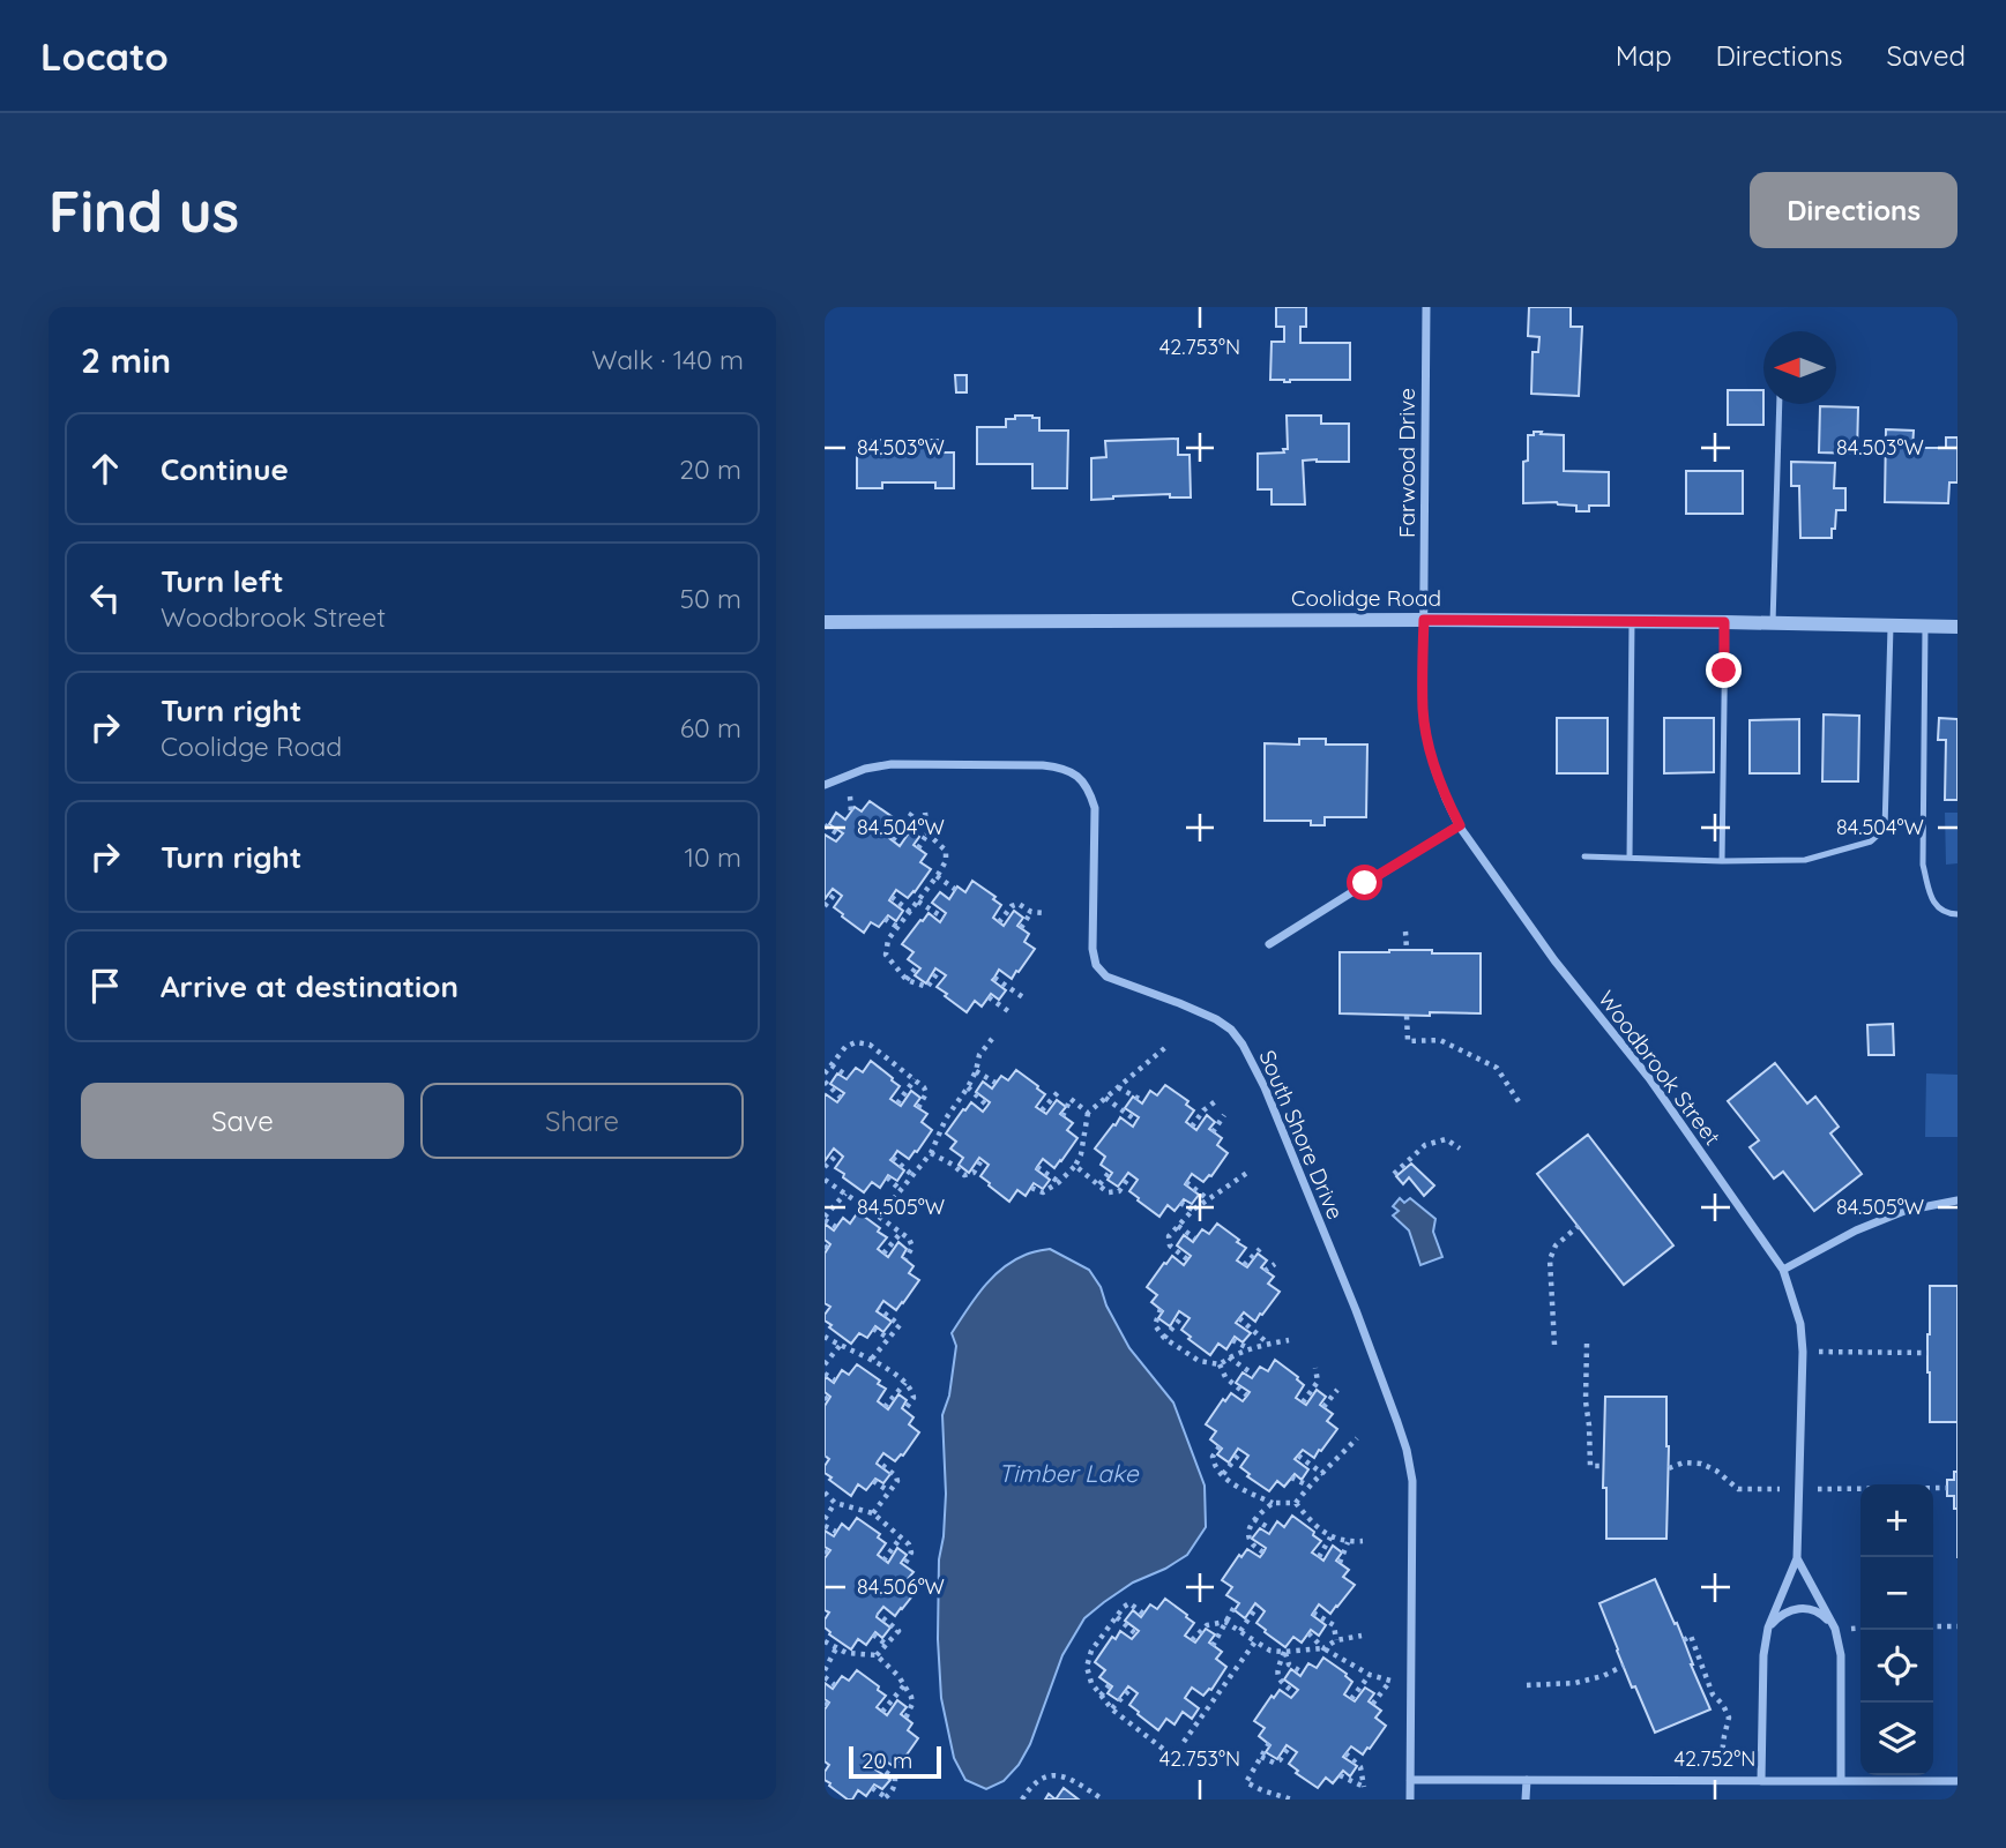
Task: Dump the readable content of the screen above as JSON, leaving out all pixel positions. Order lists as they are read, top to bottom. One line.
{"streets":{"street":["Farwood Drive","Coolidge Road","Woodbrook Street","South Shore Drive"]},"crossings":[["Farwood Drive","Coolidge Road"],["Farwood Drive","Woodbrook Street"],["Coolidge Road","Woodbrook Street"]],"water":["Timber Lake"],"scale_bar":"20 m","north":"left","page":{"header":"Locato","nav":["Map","Directions","Saved"],"buttons":["Directions",["Save","Share"]],"title":"Find us","heading":["2 min","Walk · 140 m"],"list":[["Continue","20 m"],["Turn left","Woodbrook Street","50 m"],["Turn right","Coolidge Road","60 m"],["Turn right","10 m"],"Arrive at destination"],"map_buttons":["+","−"],"scale":"20 m"},"coordinates":["42.753°N","84.503°W","84.504°W","84.505°W","84.506°W","42.752°N"]}
